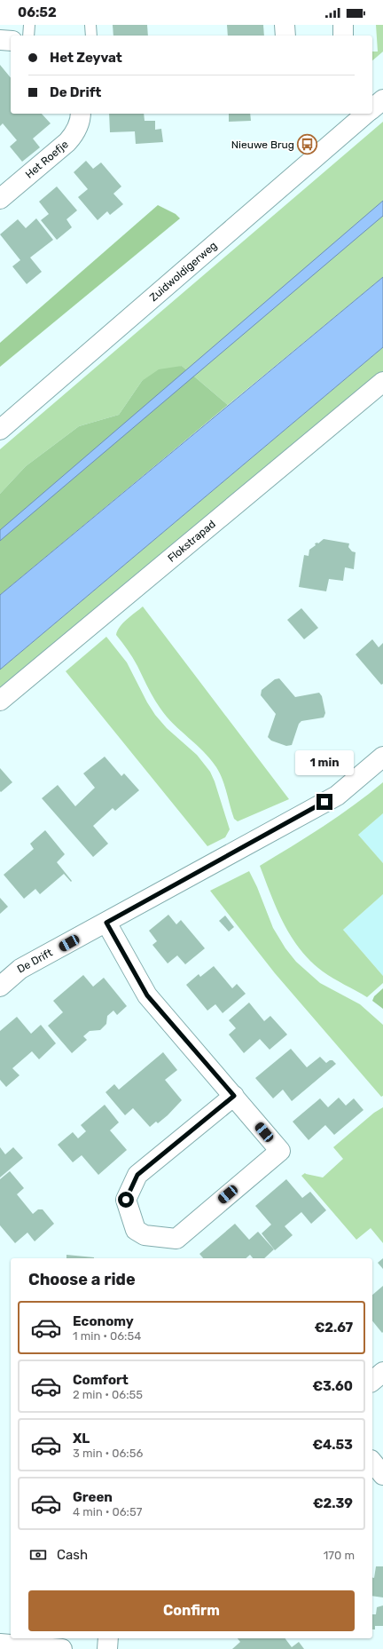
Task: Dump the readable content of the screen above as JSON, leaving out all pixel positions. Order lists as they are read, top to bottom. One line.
{"streets":{"street":["Het Roefje","Zuidwoldigerweg","Flokstrapad","De Drift"]},"places":{"bus stop":["Nieuwe Brug"]},"page":{"status":"06:52","banner":["Het Zeyvat","De Drift"],"bubble":"1 min","heading":"Choose a ride","list":[{"name":"Economy","note":"1 min · 06:54","value":"€2.67"},{"name":"Comfort","note":"2 min · 06:55","value":"€3.60"},{"name":"XL","note":"3 min · 06:56","value":"€4.53"},{"name":"Green","note":"4 min · 06:57","value":"€2.39"}],"pay":["Cash","170 m"],"buttons":"Confirm"}}
